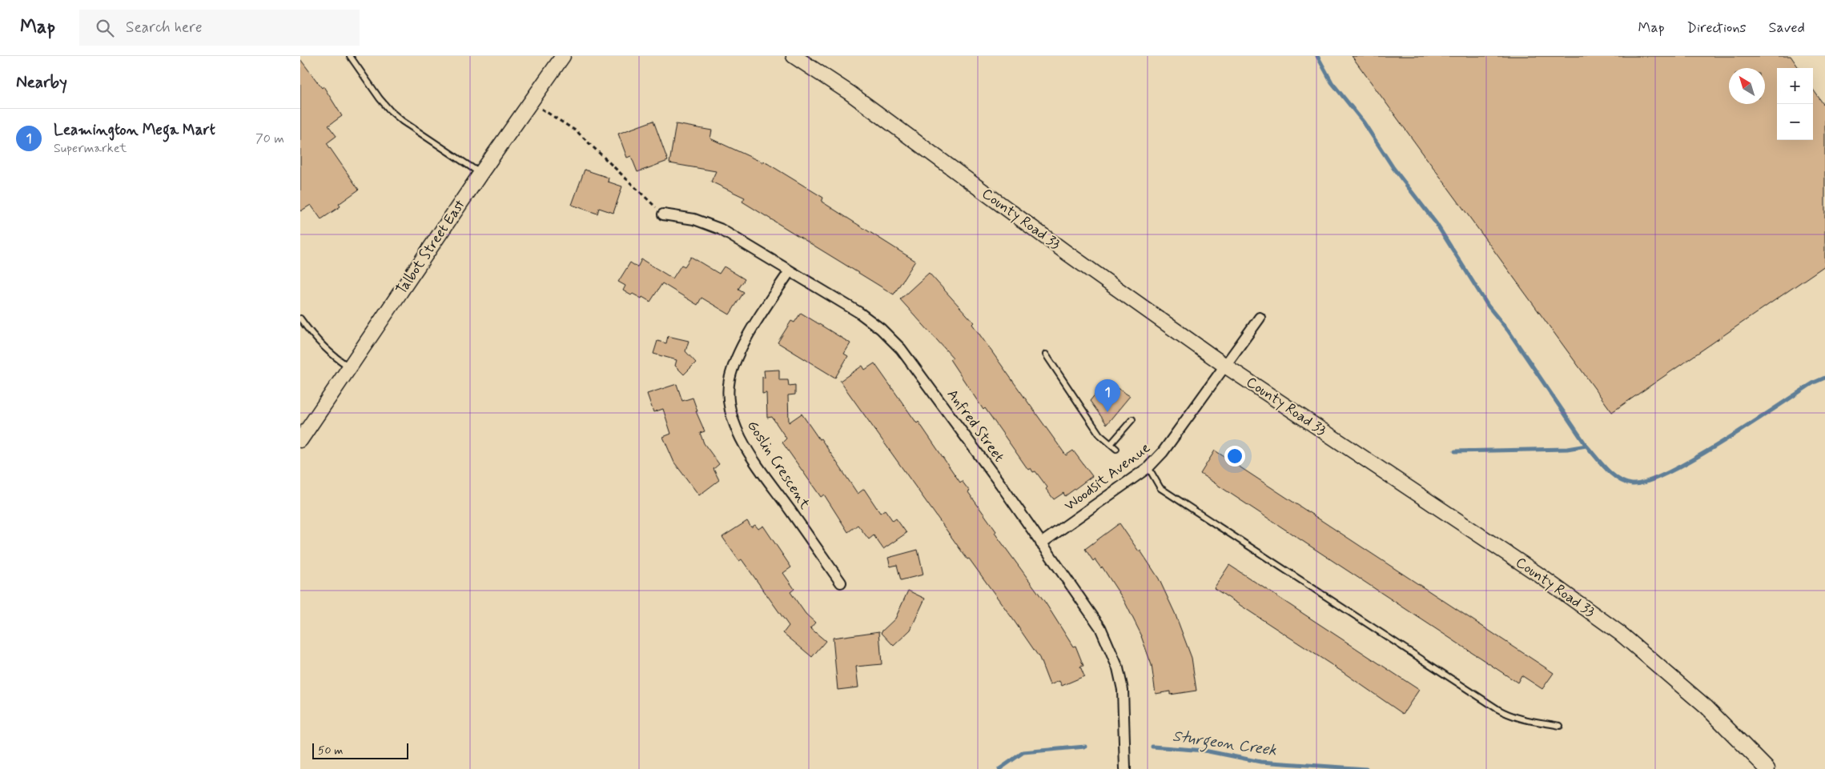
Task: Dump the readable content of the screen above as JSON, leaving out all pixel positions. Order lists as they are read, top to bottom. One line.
{"streets":{"main road":["County Road 33","Talbot Street East"],"street":["Anfred Street","Goslin Crescent","Woodsit Avenue"]},"crossings":[["County Road 33","Woodsit Avenue"],["Anfred Street","Goslin Crescent"],["Anfred Street","Woodsit Avenue"]],"water":["Sturgeon Creek"],"scale_bar":"50 m","north":"top left","page":{"header":"Map","search":"Search here","nav":["Map","Directions","Saved"],"heading":"Nearby","map_buttons":["+","−"],"list":[{"mark":"1","name":"Leamington Mega Mart","note":"Supermarket","value":"70 m"}],"pins":"1","scale":"50 m"}}
